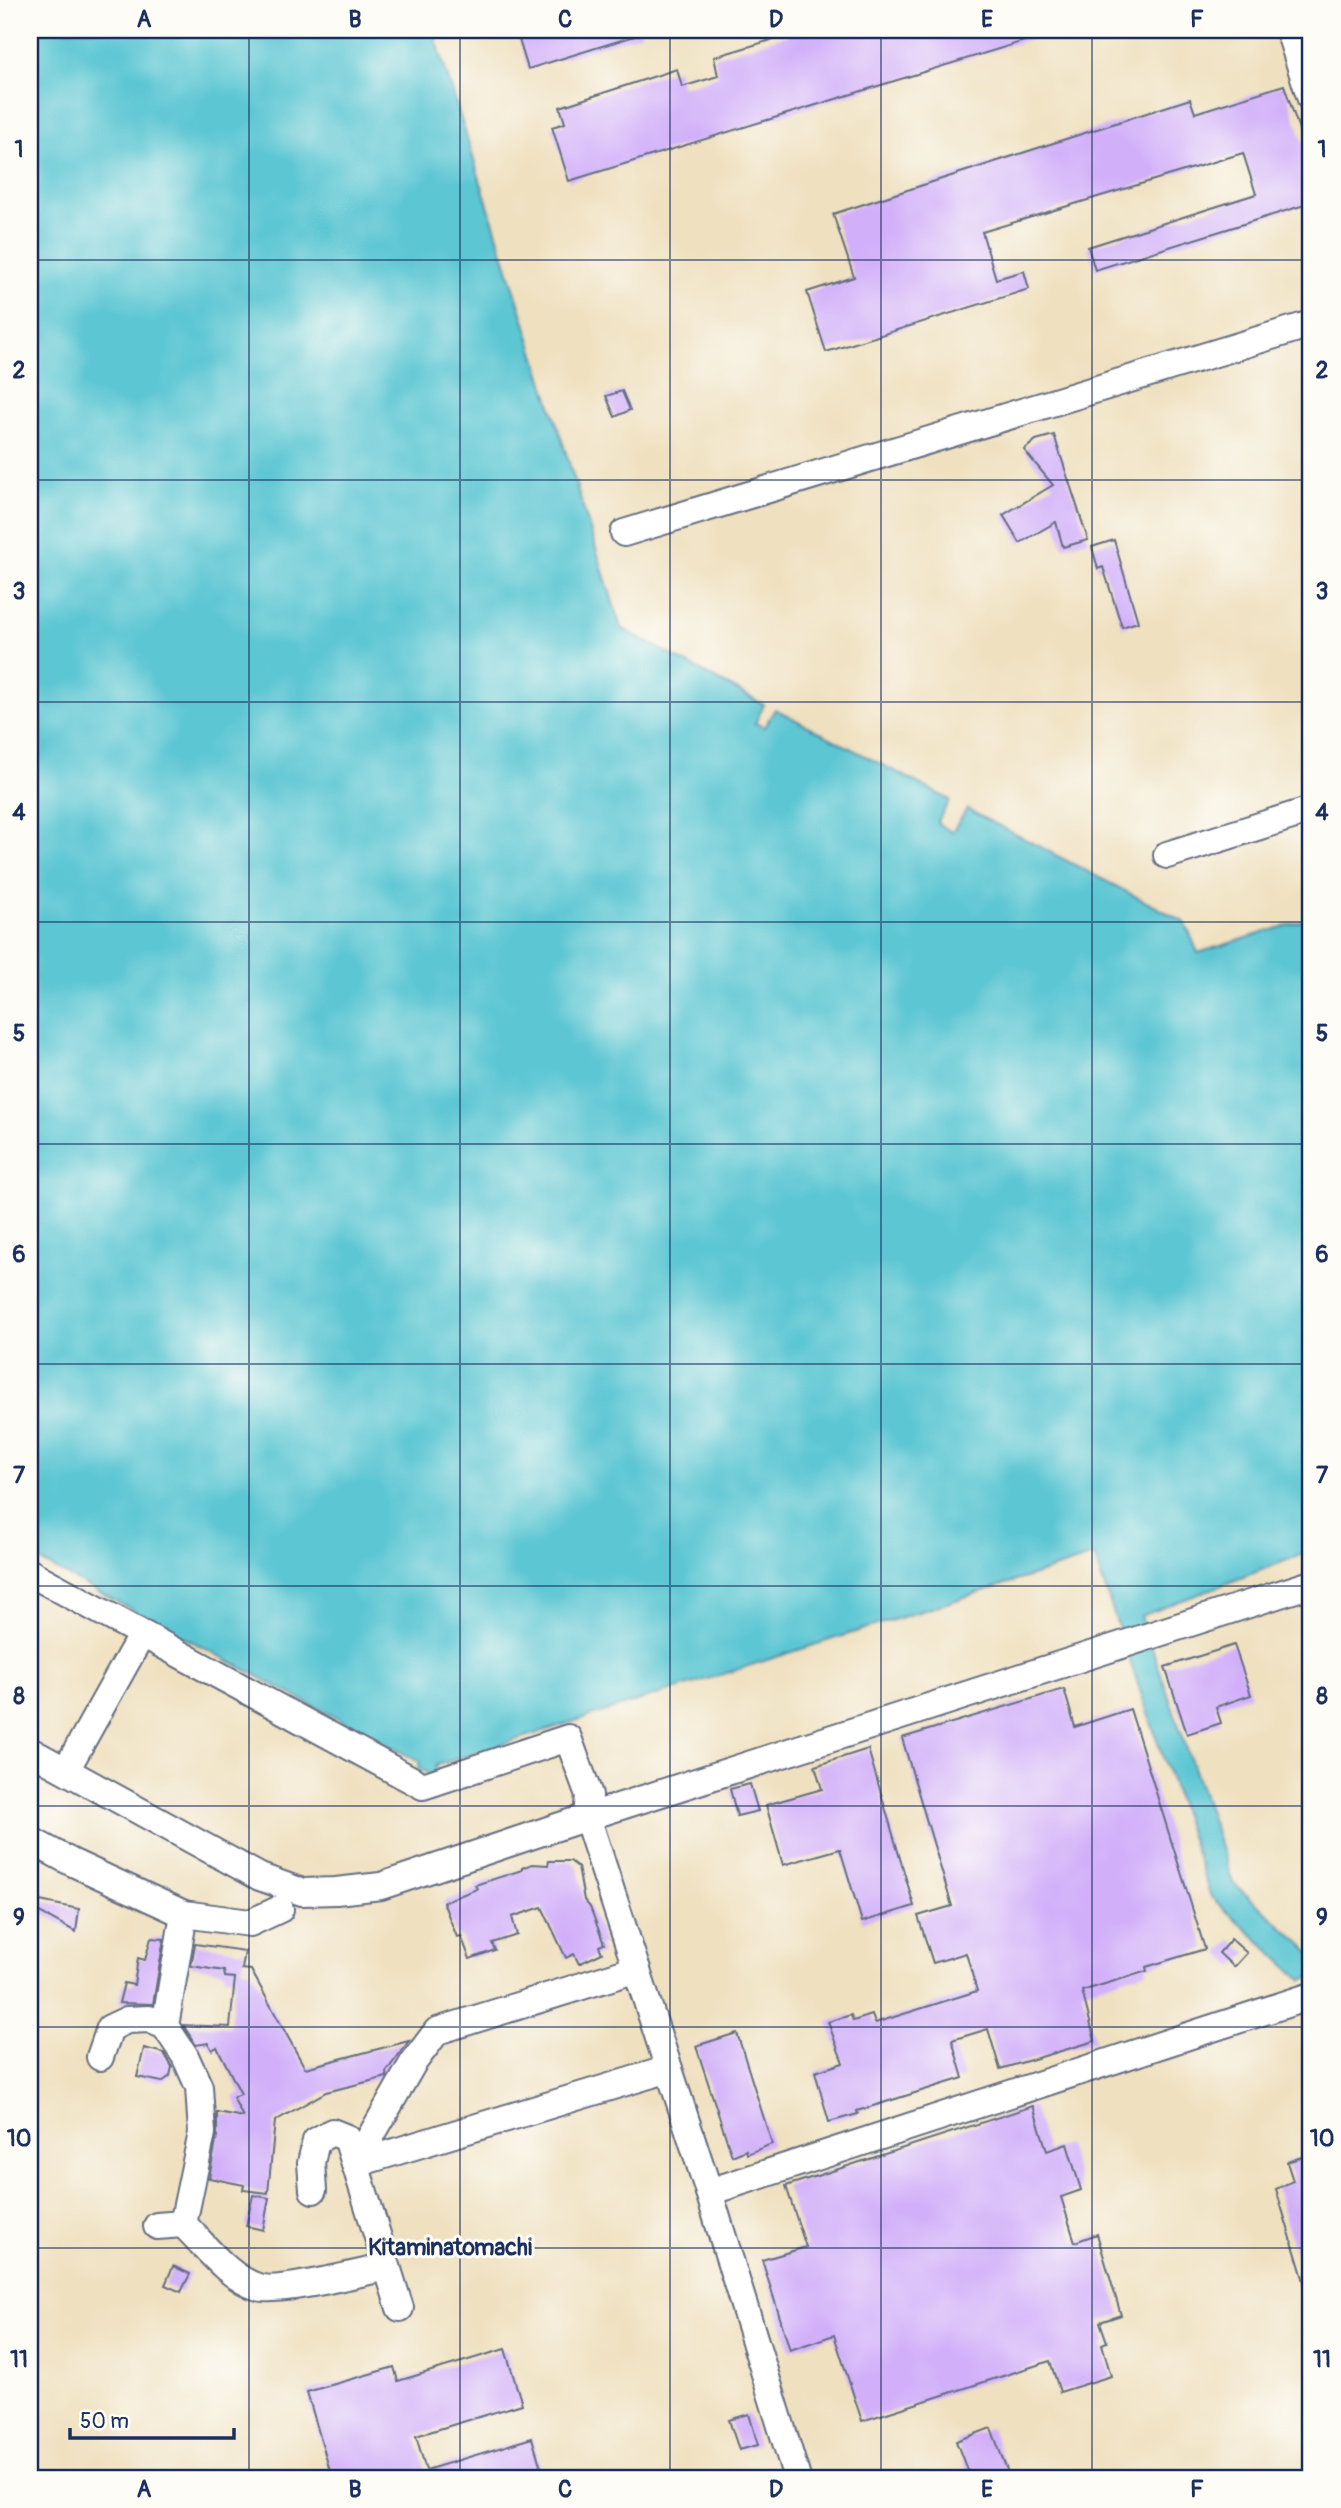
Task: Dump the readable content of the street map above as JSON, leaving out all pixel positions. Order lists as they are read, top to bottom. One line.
{"districts":["Kitaminatomachi"],"scale_bar":"50 m","grid":{"columns":["A","B","C","D","E","F"],"rows":["1","2","3","4","5","6","7","8","9","10","11"]}}
